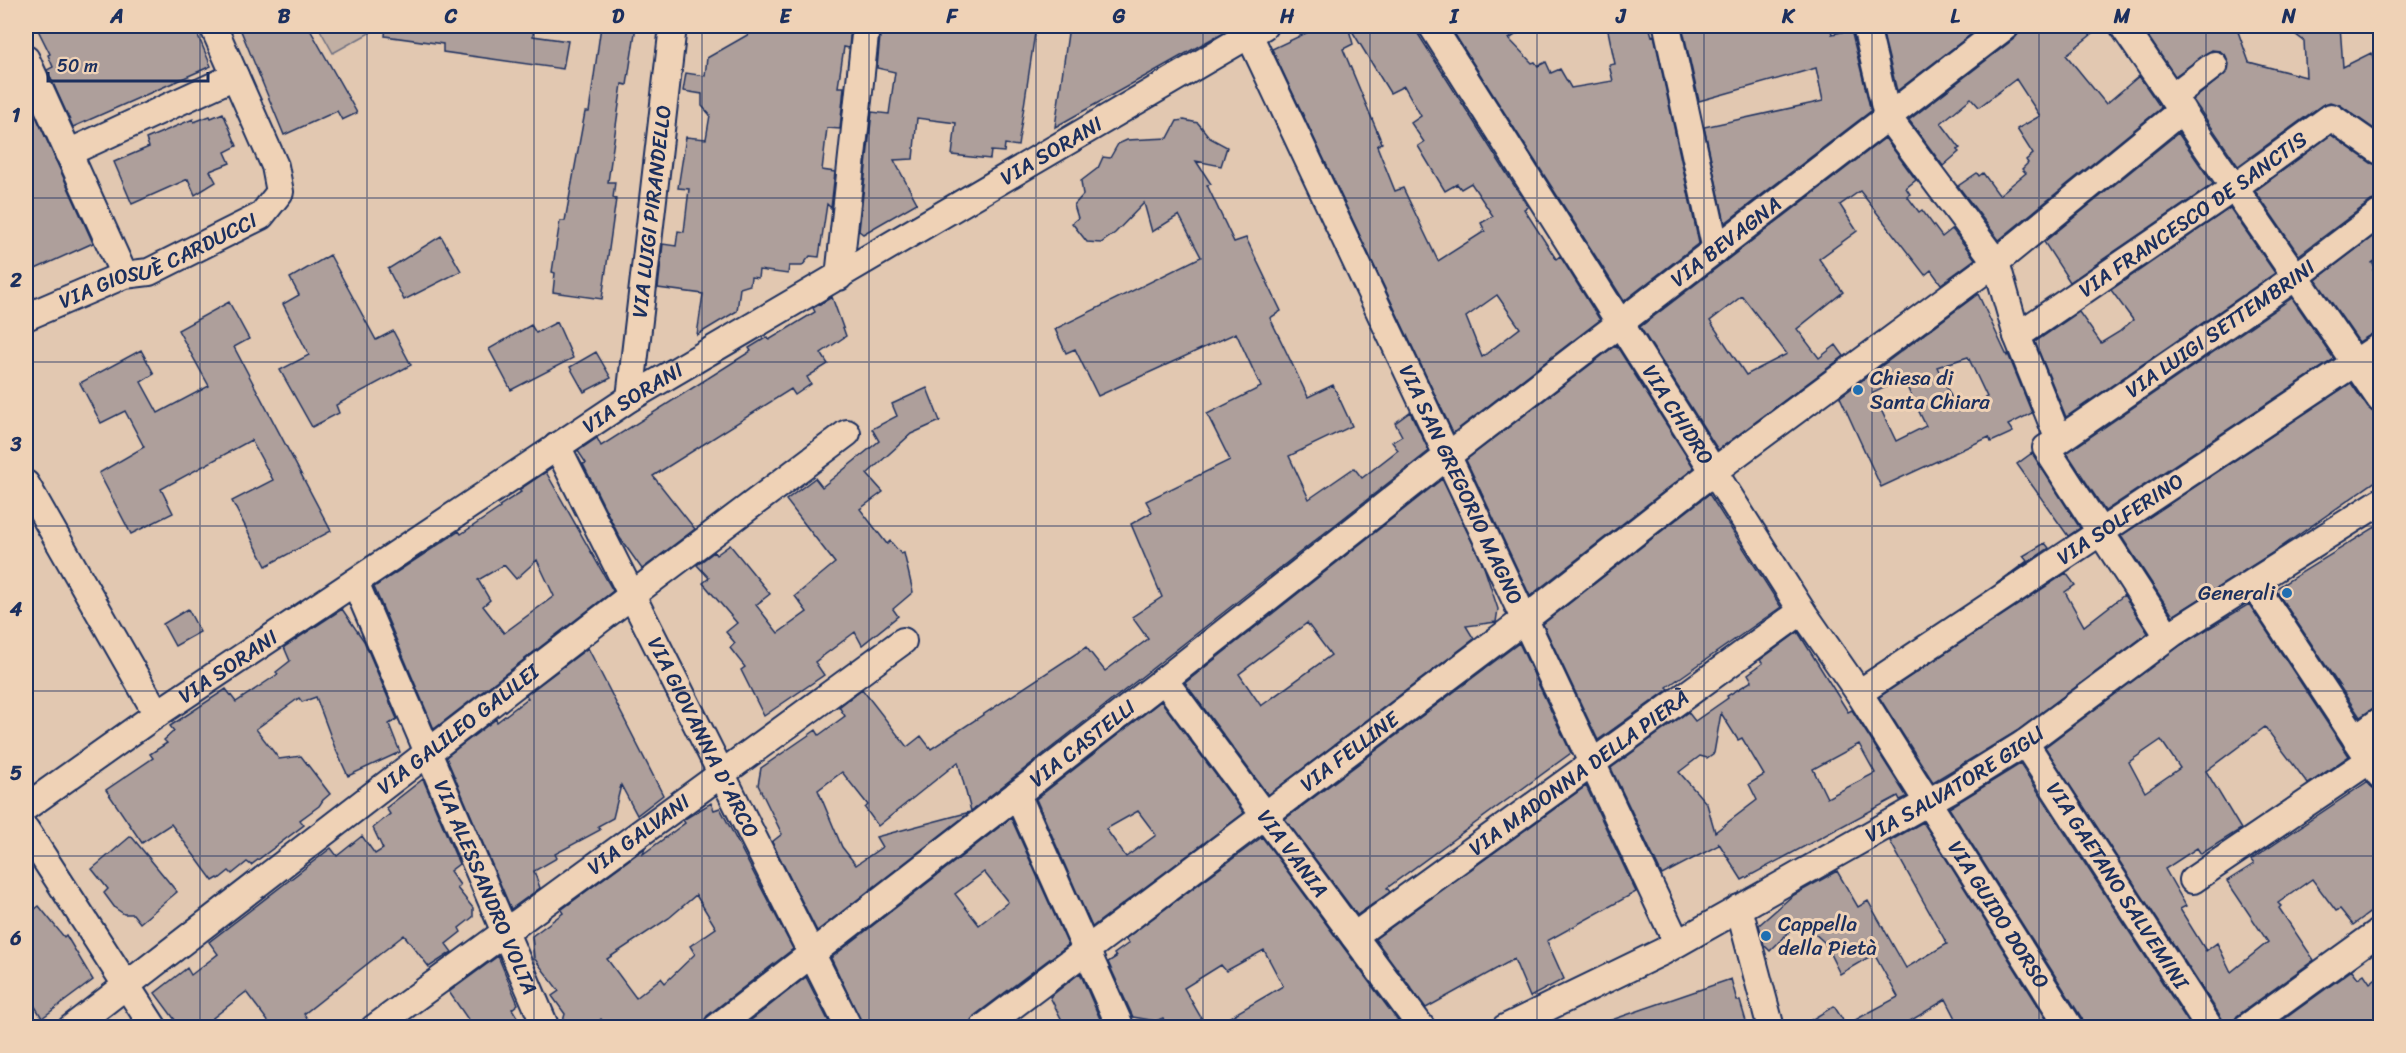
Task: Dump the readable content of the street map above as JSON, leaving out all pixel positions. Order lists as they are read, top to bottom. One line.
{"streets":{"street":["VIA SORANI","VIA LUIGI PIRANDELLO","VIA FRANCESCO DE SANCTIS","VIA BEVAGNA","VIA GIOSUÈ CARDUCCI","VIA LUIGI SETTEMBRINI","VIA CHIDRO","VIA SAN GREGORIO MAGNO","VIA SOLFERINO","VIA GALILEO GALILEI","VIA GIOVANNA D'ARCO","VIA CASTELLI","VIA FELLINE","VIA MADONNA DELLA PIERÀ","VIA SALVATORE GIGLI","VIA GALVANI","VIA VANIA","VIA GAETANO SALVEMINI","VIA ALESSANDRO VOLTA","VIA GUIDO DORSO"]},"crossings":[["VIA SORANI","VIA LUIGI PIRANDELLO"],["VIA SORANI","VIA SAN GREGORIO MAGNO"],["VIA SORANI","VIA GIOVANNA D'ARCO"],["VIA SORANI","VIA ALESSANDRO VOLTA"],["VIA BEVAGNA","VIA CHIDRO"],["VIA BEVAGNA","VIA SAN GREGORIO MAGNO"],["VIA BEVAGNA","VIA CASTELLI"],["VIA CHIDRO","VIA SOLFERINO"],["VIA CHIDRO","VIA FELLINE"],["VIA CHIDRO","VIA MADONNA DELLA PIERÀ"],["VIA CHIDRO","VIA SALVATORE GIGLI"],["VIA CHIDRO","VIA GUIDO DORSO"],["VIA SAN GREGORIO MAGNO","VIA CASTELLI"],["VIA SAN GREGORIO MAGNO","VIA FELLINE"],["VIA SAN GREGORIO MAGNO","VIA MADONNA DELLA PIERÀ"],["VIA SAN GREGORIO MAGNO","VIA SALVATORE GIGLI"],["VIA GALILEO GALILEI","VIA GIOVANNA D'ARCO"],["VIA GALILEO GALILEI","VIA ALESSANDRO VOLTA"],["VIA GIOVANNA D'ARCO","VIA CASTELLI"],["VIA GIOVANNA D'ARCO","VIA GALVANI"],["VIA CASTELLI","VIA VANIA"],["VIA FELLINE","VIA VANIA"],["VIA MADONNA DELLA PIERÀ","VIA VANIA"],["VIA SALVATORE GIGLI","VIA GAETANO SALVEMINI"],["VIA SALVATORE GIGLI","VIA GUIDO DORSO"],["VIA GALVANI","VIA ALESSANDRO VOLTA"]],"places":["Chiesa di Santa Chiara","Generali","Cappella della Pietà"],"scale_bar":"50 m","grid":{"columns":["A","B","C","D","E","F","G","H","I","J","K","L","M","N"],"rows":["1","2","3","4","5","6"]}}
